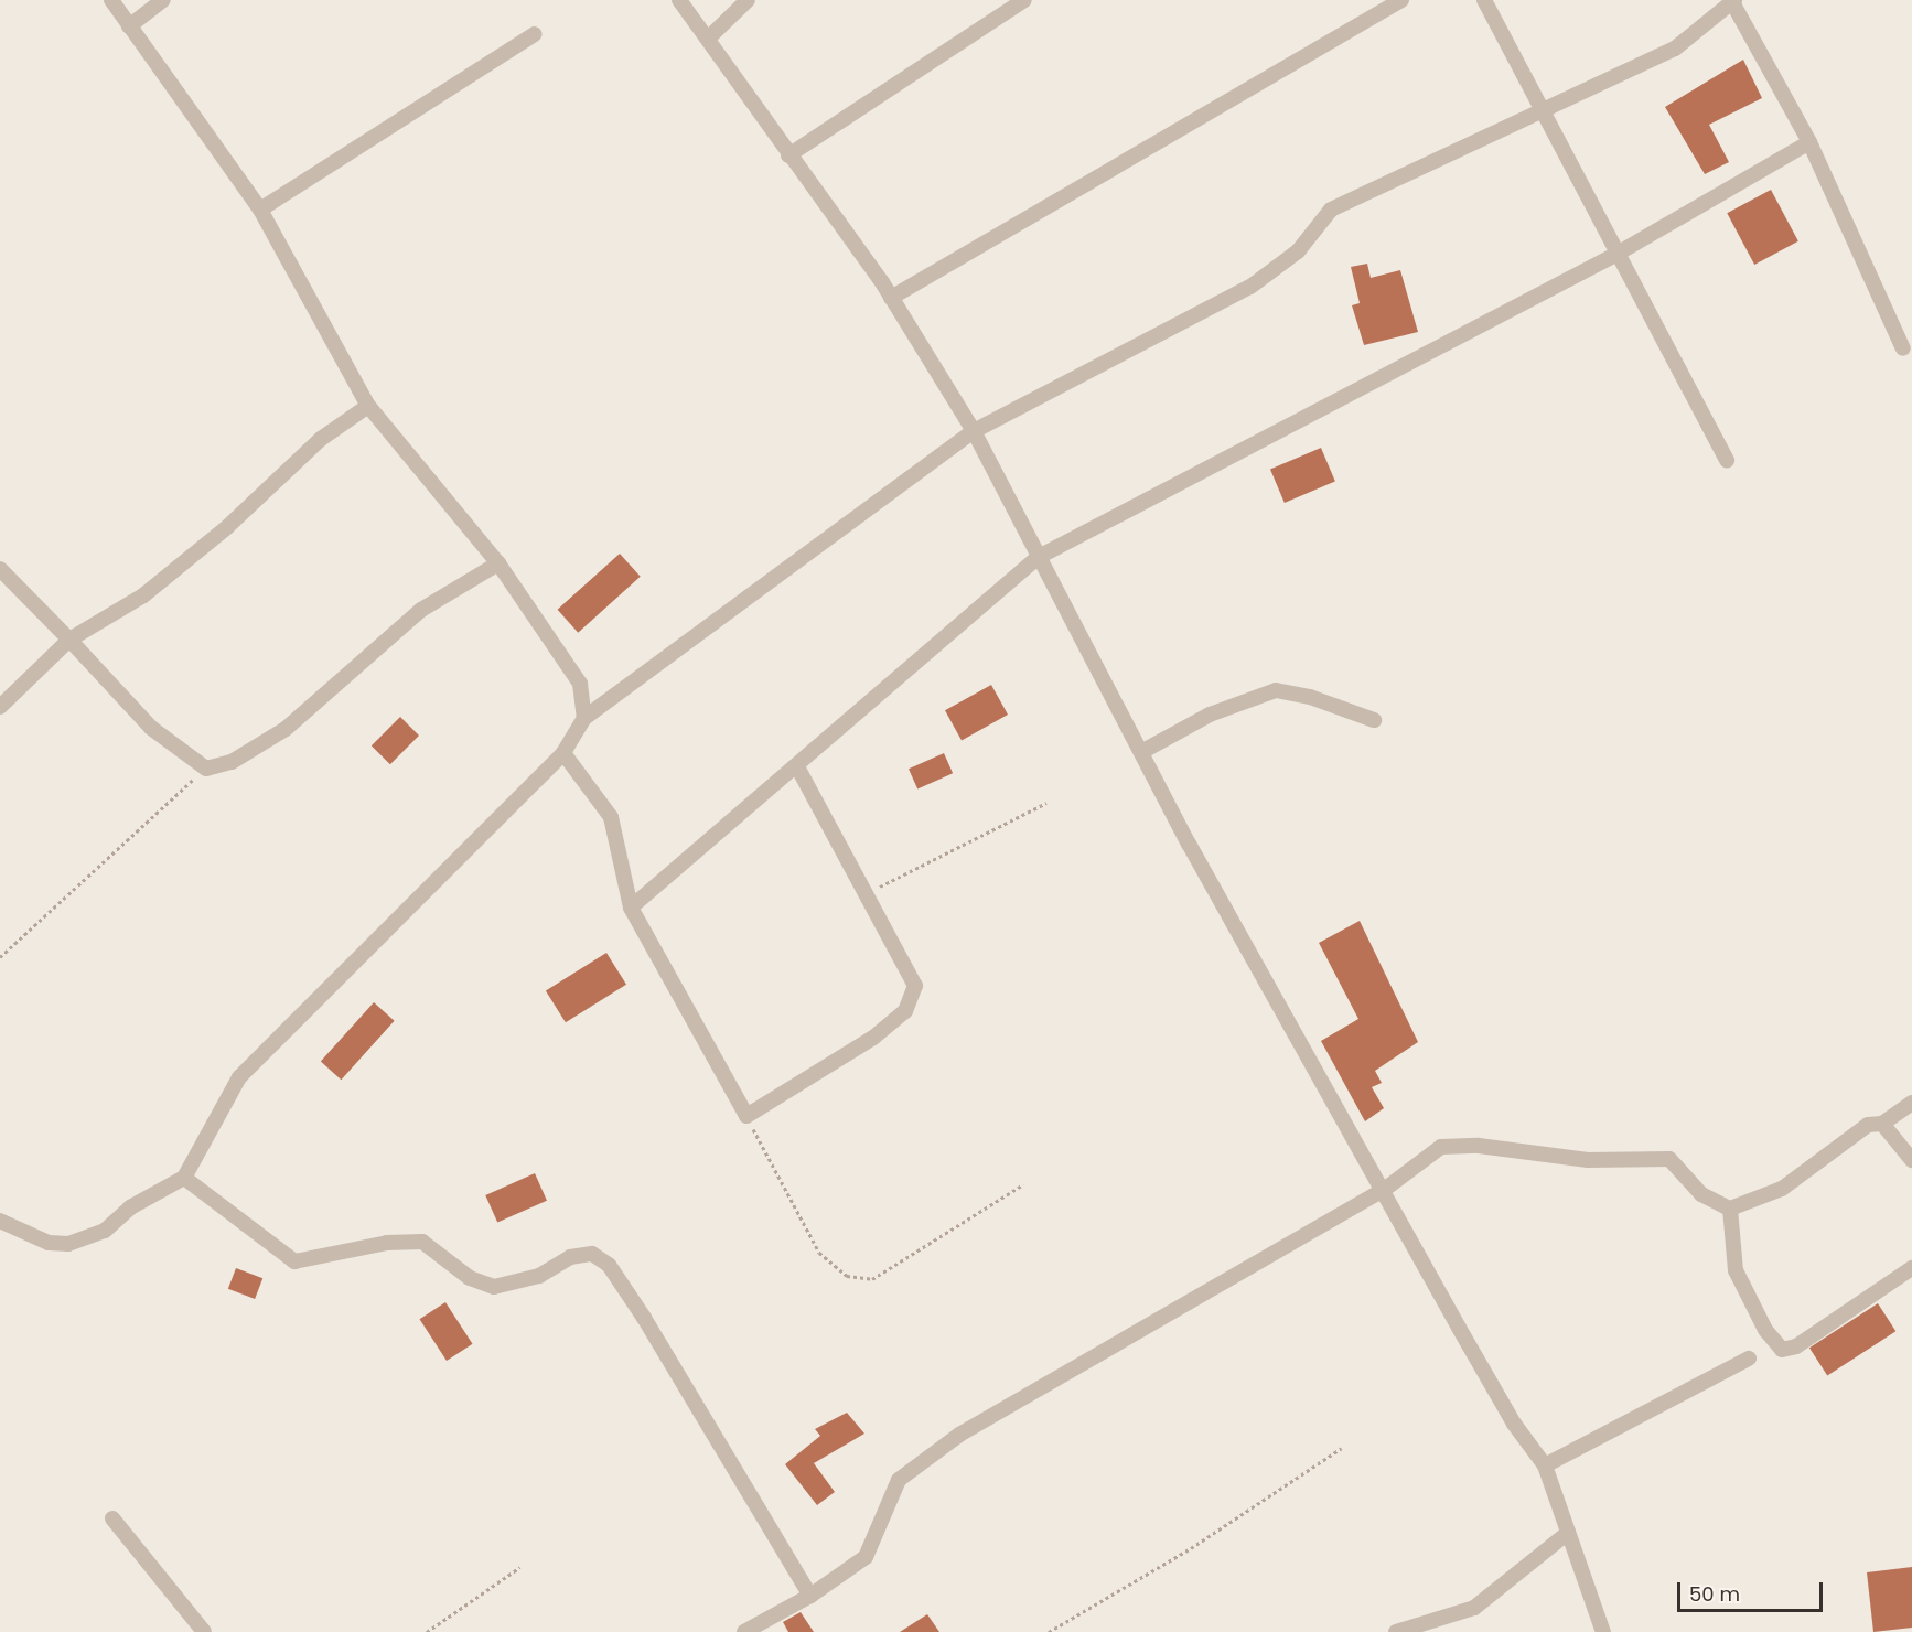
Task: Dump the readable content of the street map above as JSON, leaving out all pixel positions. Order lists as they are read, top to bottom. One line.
{"scale_bar":"50 m"}
